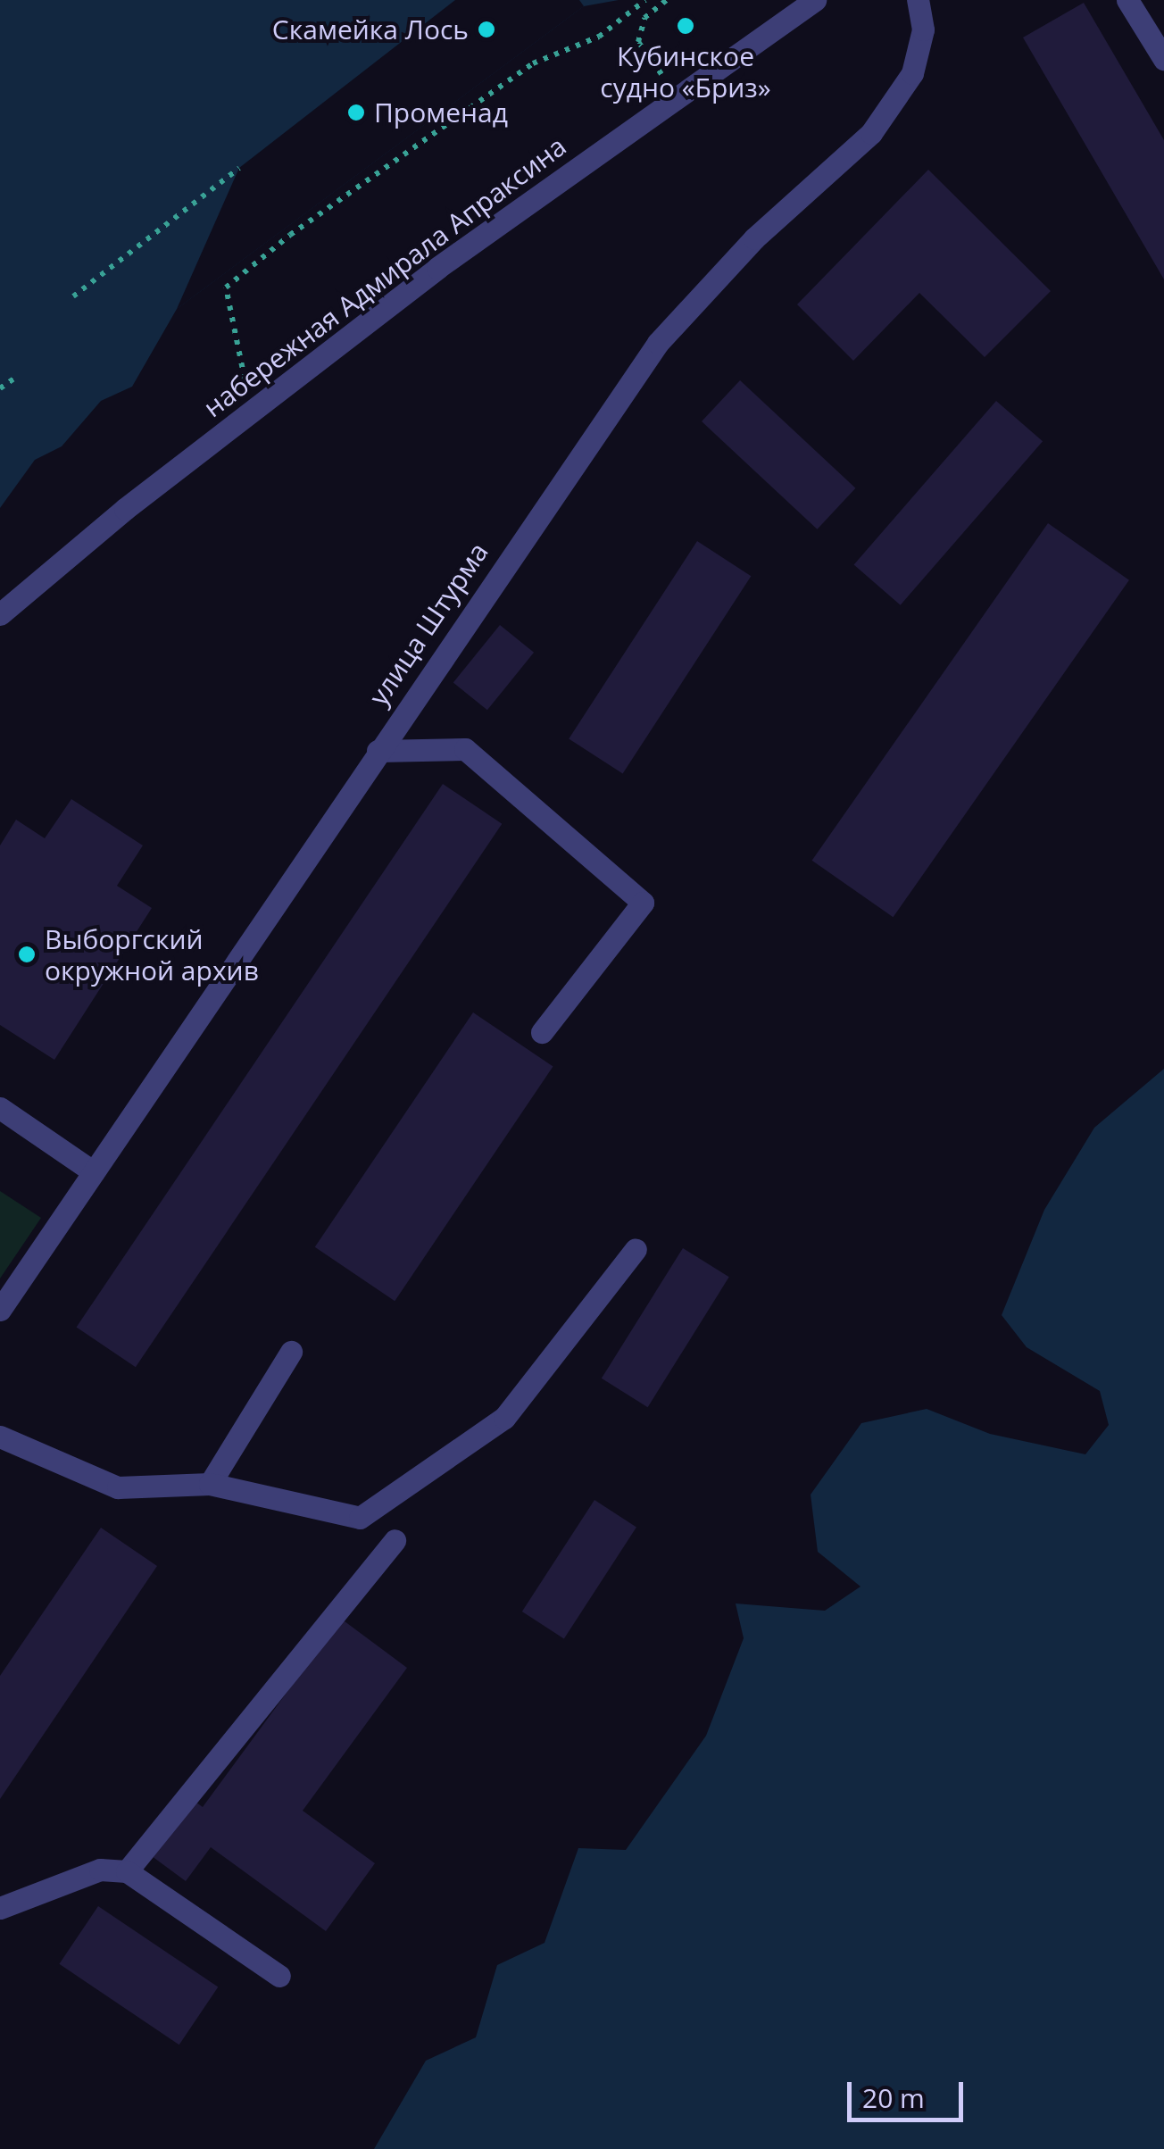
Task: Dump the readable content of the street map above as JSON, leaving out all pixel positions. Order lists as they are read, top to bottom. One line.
{"streets":{"street":["набережная Адмирала Апраксина","улица Штурма"]},"places":["Кубинское судно «Бриз»","Скамейка Лось","Променад","Выборгский окружной архив"],"scale_bar":"20 m"}
